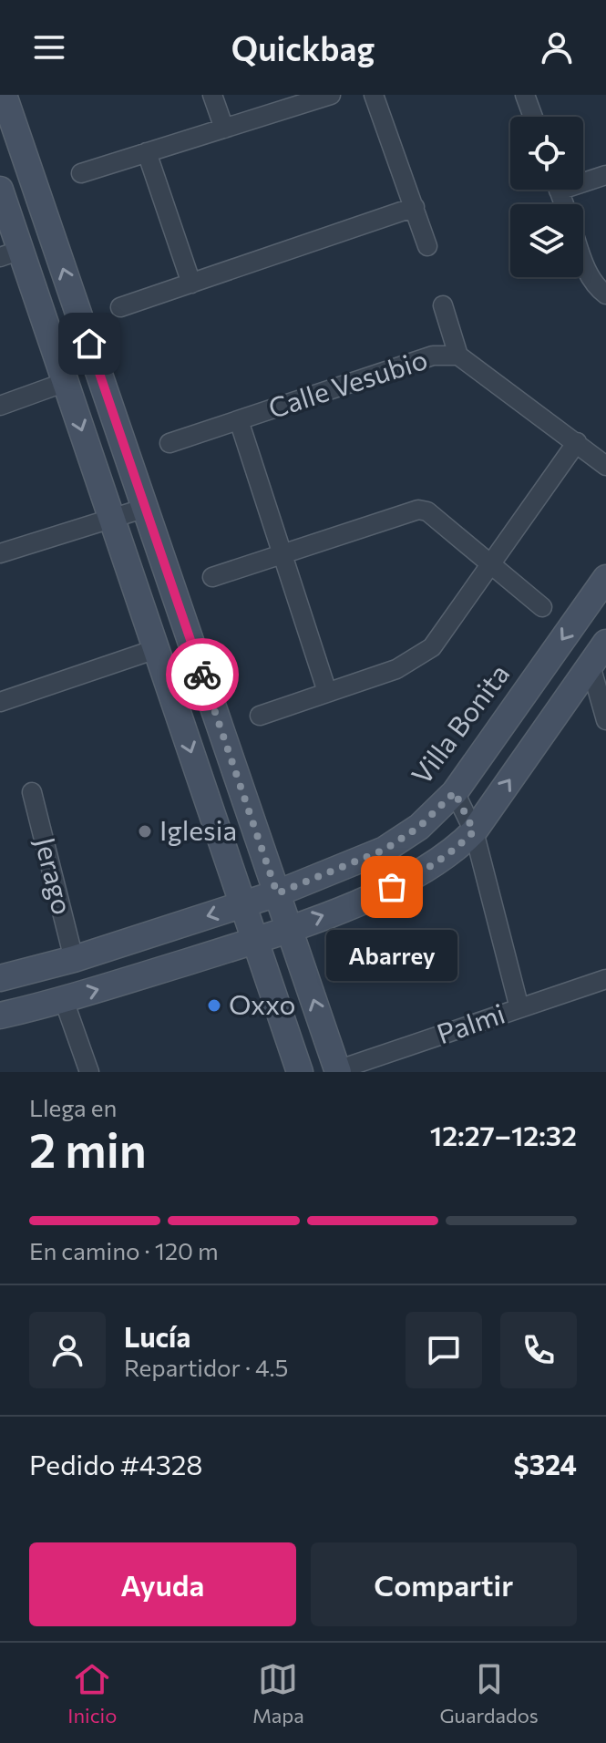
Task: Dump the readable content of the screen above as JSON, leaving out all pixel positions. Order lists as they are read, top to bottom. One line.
{"streets":{"main road":["Villa Bonita"],"street":["Calle Vesubio","Jerago","Palmi"]},"crossings":[["Villa Bonita","Jerago"]],"places":["Iglesia","Abarrey","Oxxo"],"page":{"header":"Quickbag","bubble":"Abarrey","heading":["2 min","Llega en","12:27–12:32"],"panel":["Lucía","Repartidor · 4.5","Pedido #4328","$324"],"bar":"En camino · 120 m","buttons":["Ayuda","Compartir"],"tabs":["Inicio","Mapa","Guardados"]}}
